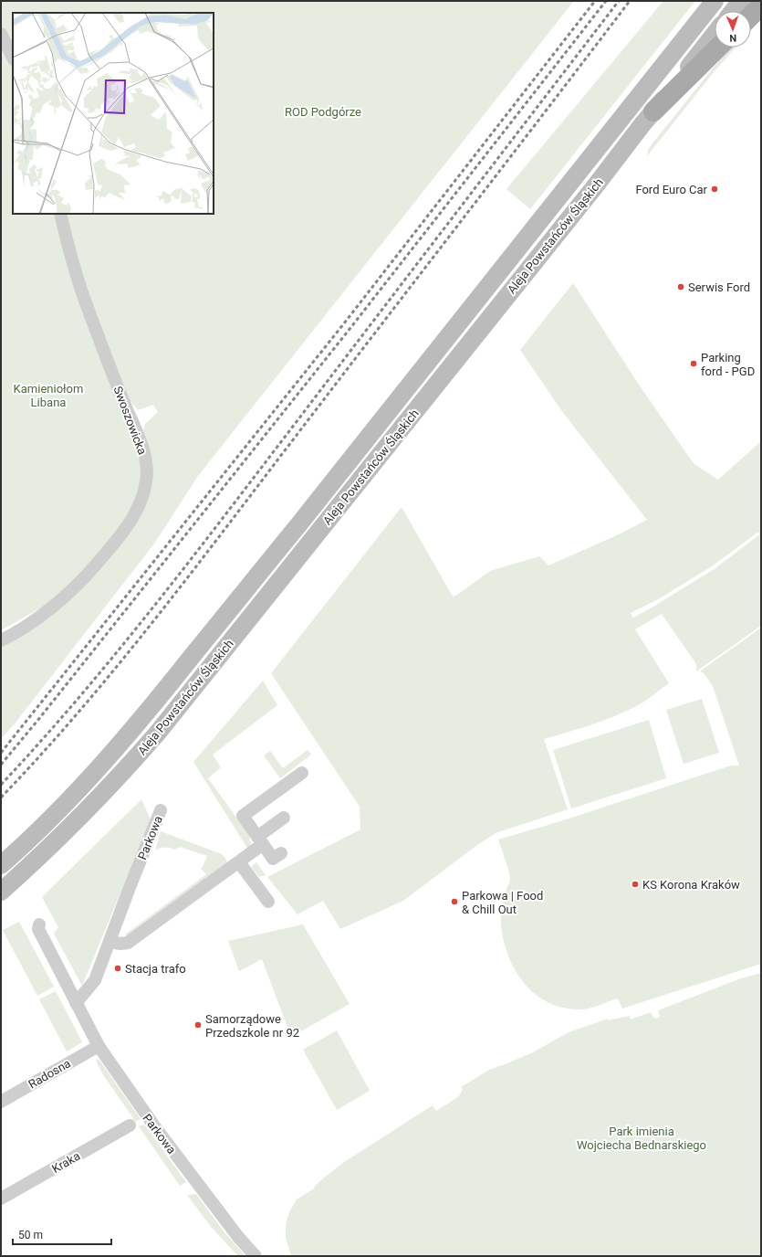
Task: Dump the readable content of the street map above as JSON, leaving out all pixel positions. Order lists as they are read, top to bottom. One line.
{"streets":{"main road":["Aleja Powstańców Śląskich"],"street":["Swoszowicka","Parkowa","Radosna","Kraka"]},"crossings":[["Parkowa","Radosna"]],"parks":["ROD Podgórze","Kamieniołom Libana","Park imienia Wojciecha Bednarskiego"],"places":["Ford Euro Car","Serwis Ford","Parking ford - PGD","KS Korona Kraków","Parkowa | Food & Chill Out","Stacja trafo","Samorządowe Przedszkole nr 92"],"scale_bar":"50 m","north":"bottom"}
